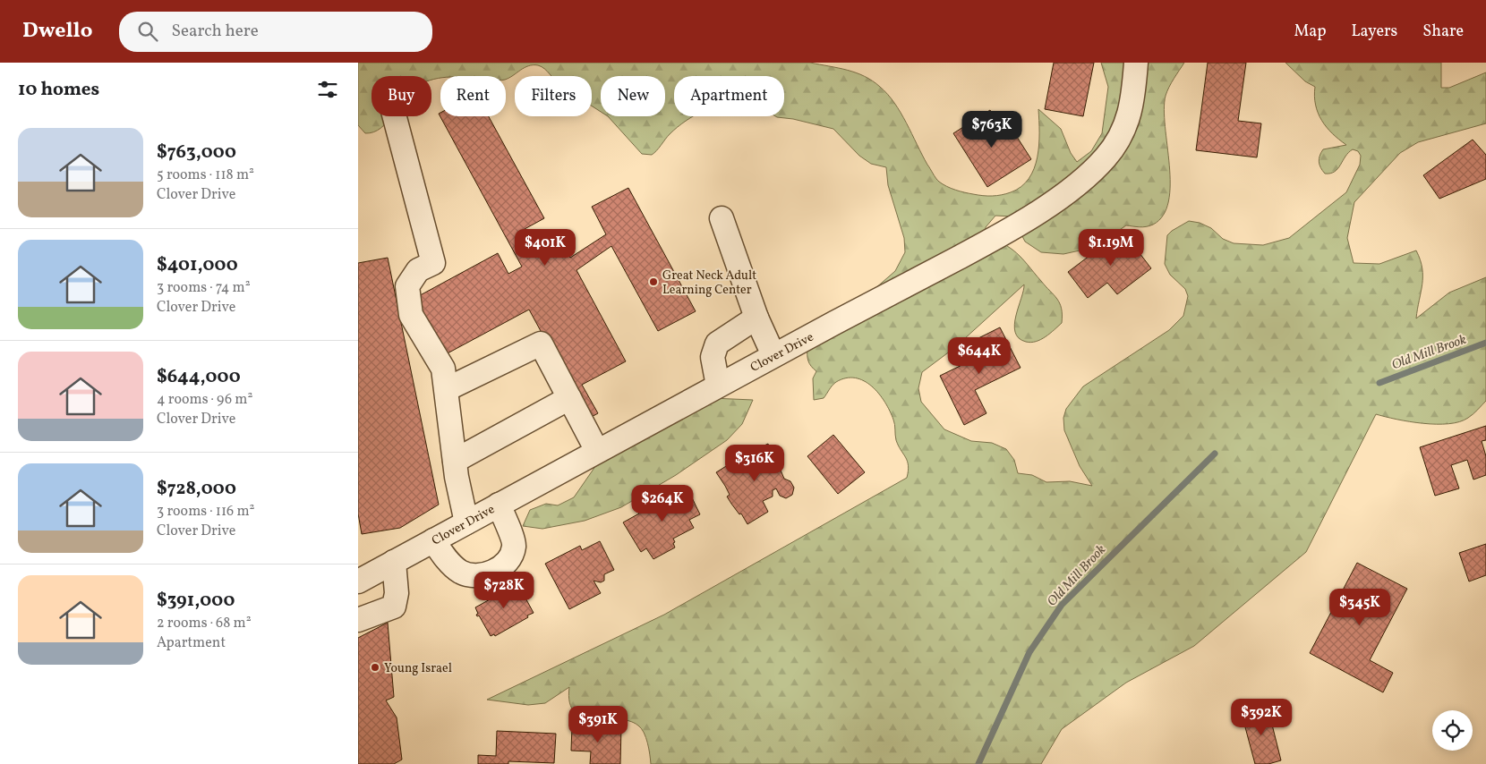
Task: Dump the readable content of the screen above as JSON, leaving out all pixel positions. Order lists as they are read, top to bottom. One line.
{"streets":{"street":["Clover Drive"]},"water":["Old Mill Brook"],"places":["Great Neck Adult Learning Center","Young Israel"],"page":{"header":"Dwello","search":"Search here","nav":["Map","Layers","Share"],"heading":"10 homes","chip":["Buy","Rent","Filters","New","Apartment"],"price":["$763K","$401K","$1.19M","$644K","$316K","$264K","$728K","$345K","$392K","$391K"],"list":[{"name":"$763,000","note":"5 rooms · 118 m² · Clover Drive"},{"name":"$401,000","note":"3 rooms · 74 m² · Clover Drive"},{"name":"$644,000","note":"4 rooms · 96 m² · Clover Drive"},{"name":"$728,000","note":"3 rooms · 116 m² · Clover Drive"},{"name":"$391,000","note":"2 rooms · 68 m² · Apartment"}]}}
